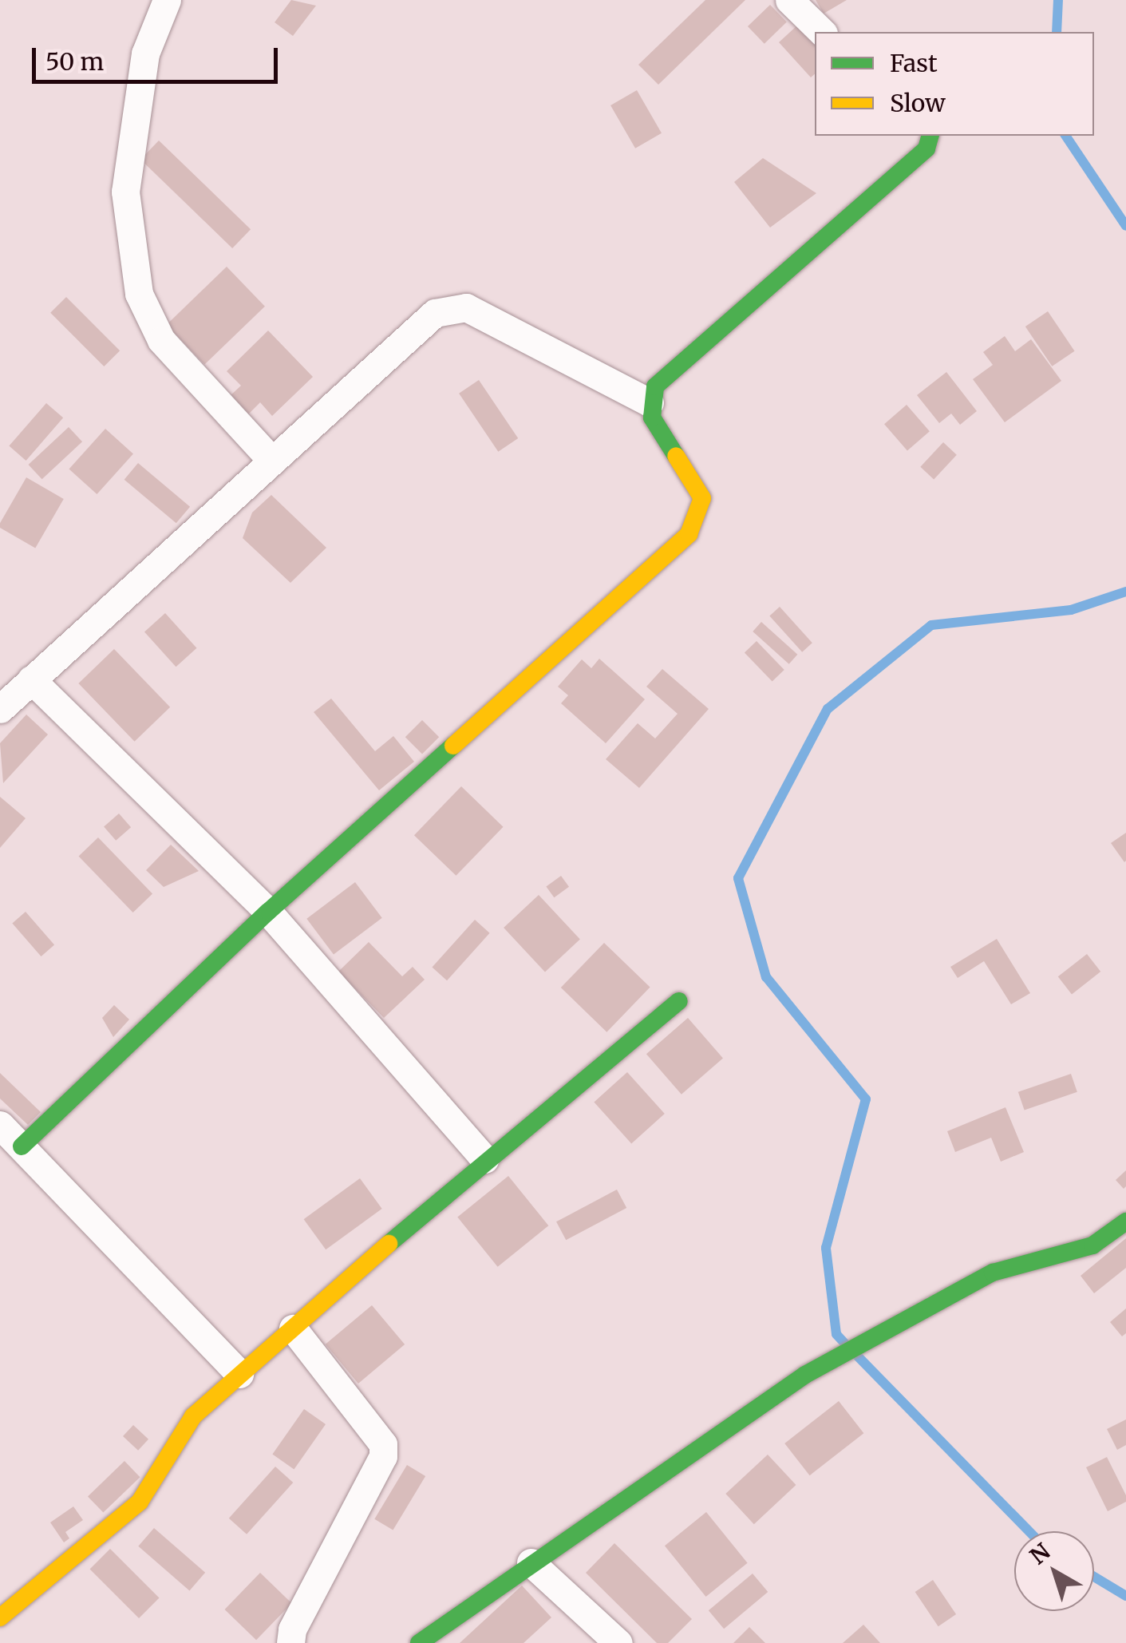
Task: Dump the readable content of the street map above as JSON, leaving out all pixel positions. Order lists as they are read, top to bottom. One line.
{"legend":["Fast","Slow"],"scale_bar":"50 m","north":"top left"}
